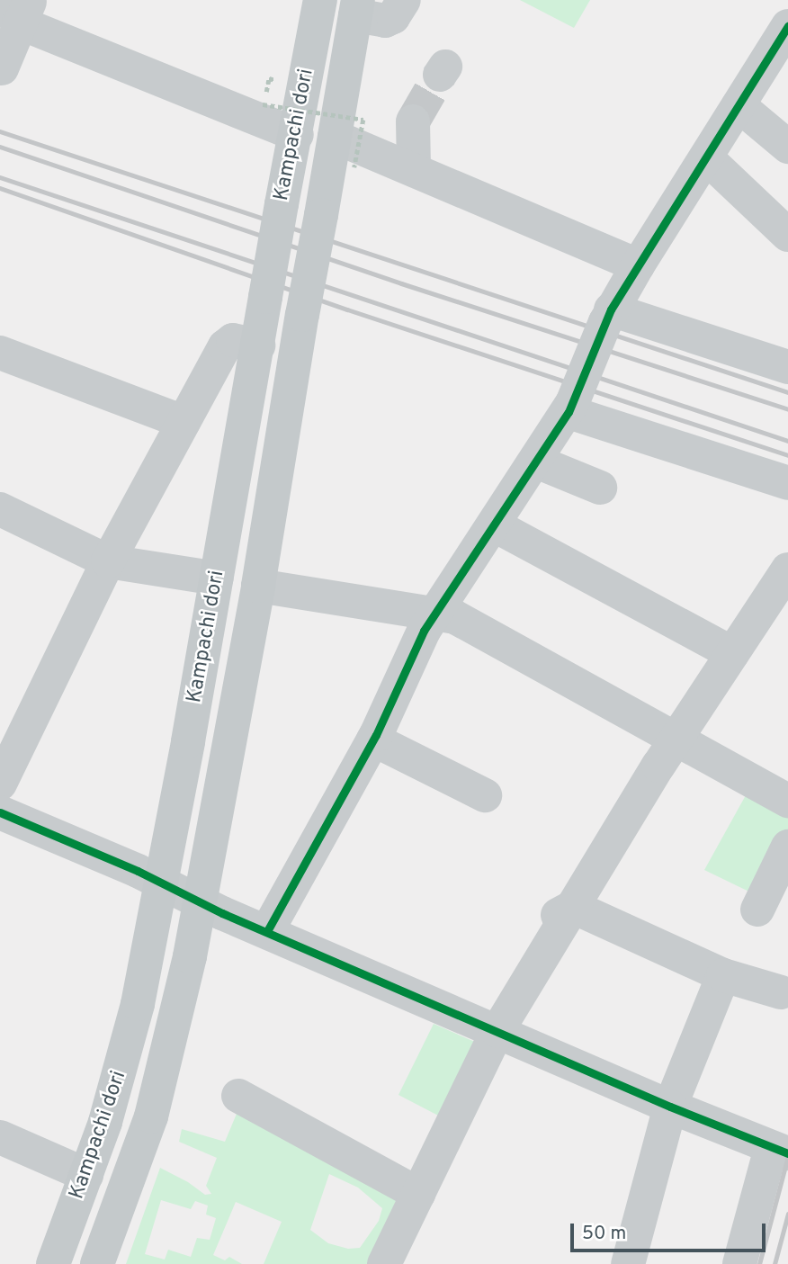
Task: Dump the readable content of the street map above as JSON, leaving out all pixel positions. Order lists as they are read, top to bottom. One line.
{"streets":{"main road":["Kampachi dori"]},"scale_bar":"50 m"}
